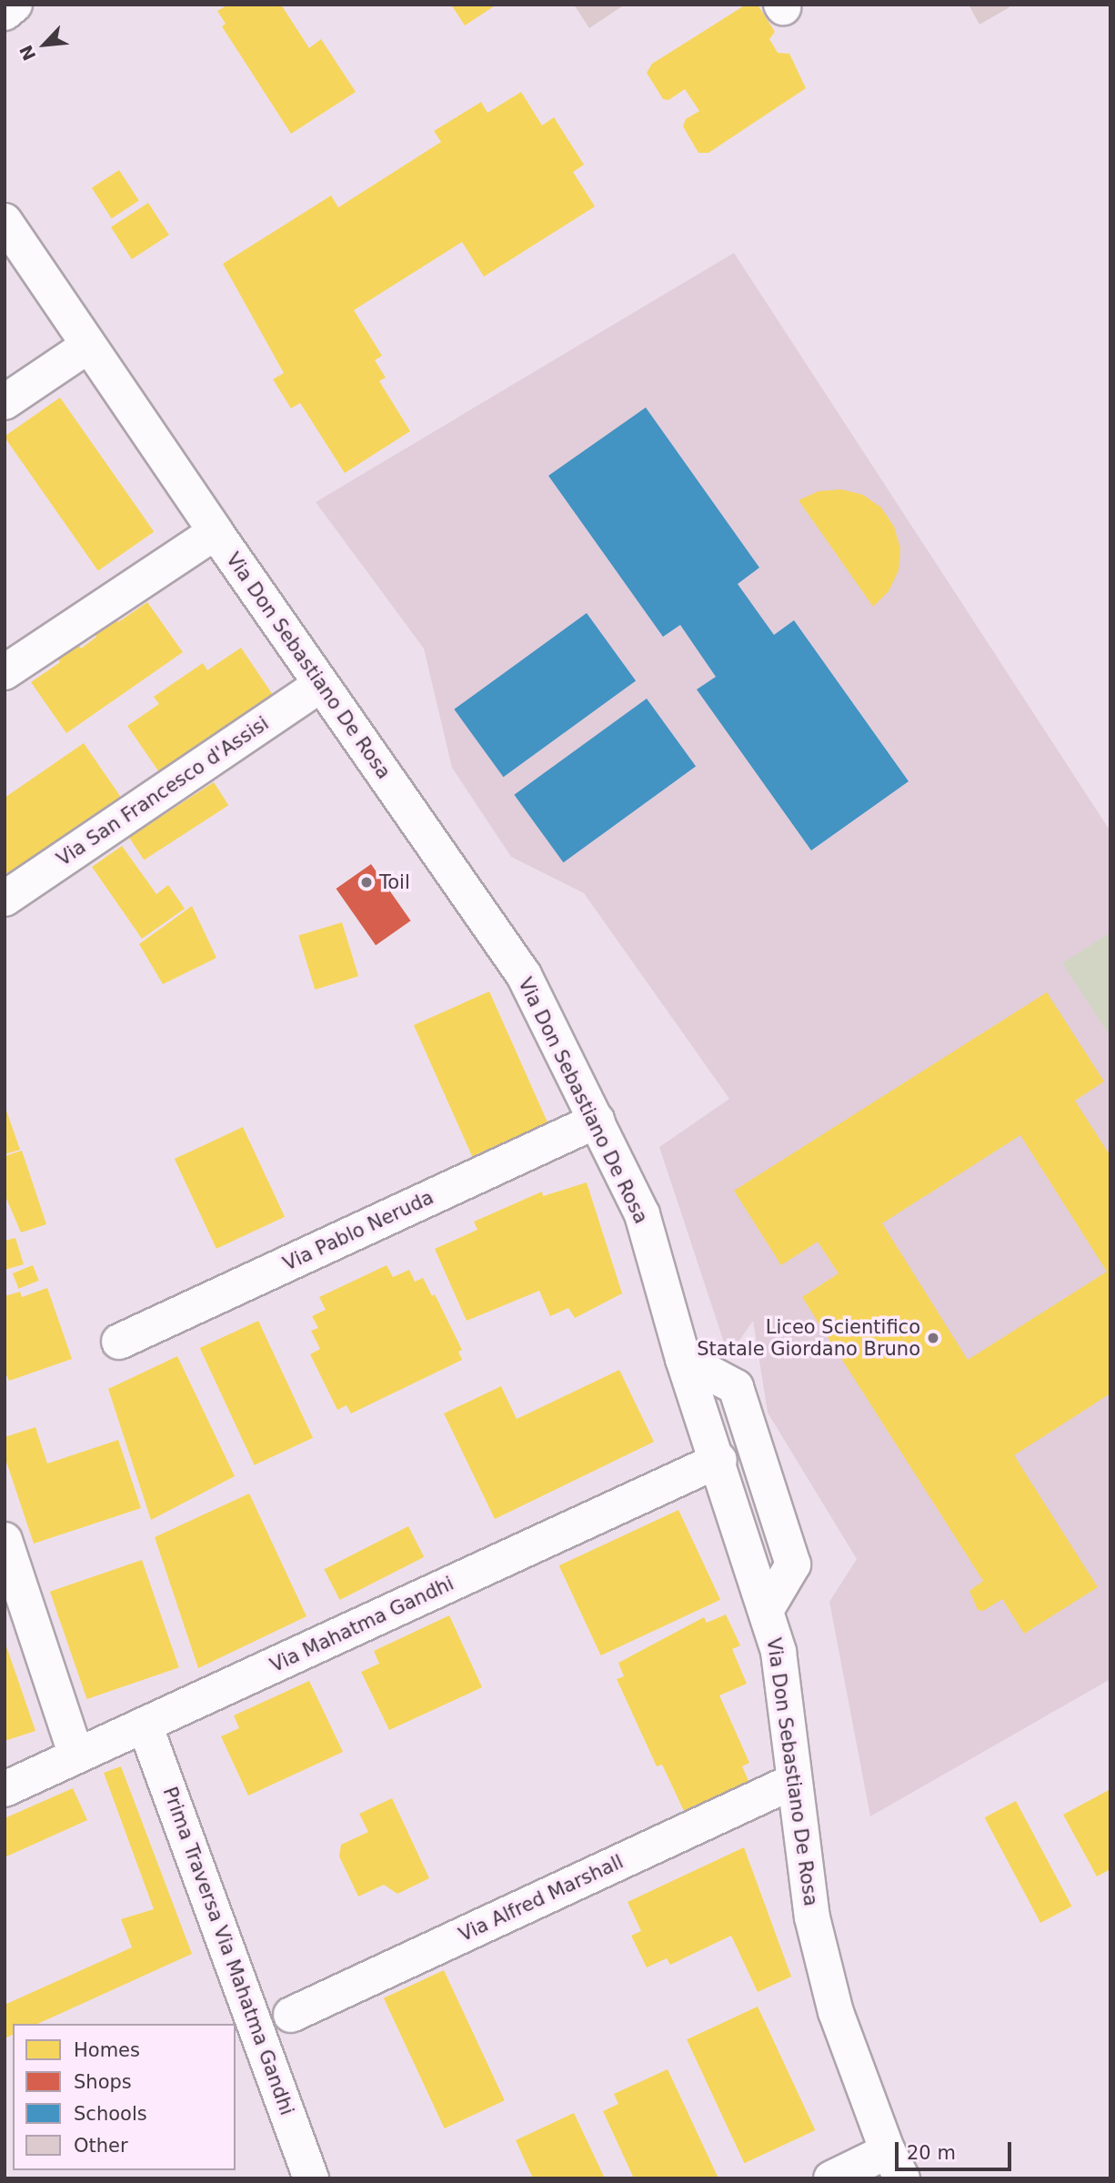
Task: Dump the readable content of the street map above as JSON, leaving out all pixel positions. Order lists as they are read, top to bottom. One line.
{"streets":{"street":["Via Don Sebastiano De Rosa","Via San Francesco d'Assisi","Via Pablo Neruda","Via Mahatma Gandhi","Via Alfred Marshall","Prima Traversa Via Mahatma Gandhi"]},"crossings":[["Via Don Sebastiano De Rosa","Via San Francesco d'Assisi"],["Via Don Sebastiano De Rosa","Via Pablo Neruda"],["Via Don Sebastiano De Rosa","Via Mahatma Gandhi"],["Via Don Sebastiano De Rosa","Via Alfred Marshall"],["Via Mahatma Gandhi","Prima Traversa Via Mahatma Gandhi"]],"places":["Toil","Liceo Scientifico Statale Giordano Bruno"],"legend":["Homes","Shops","Schools","Other"],"scale_bar":"20 m","north":"bottom left"}
